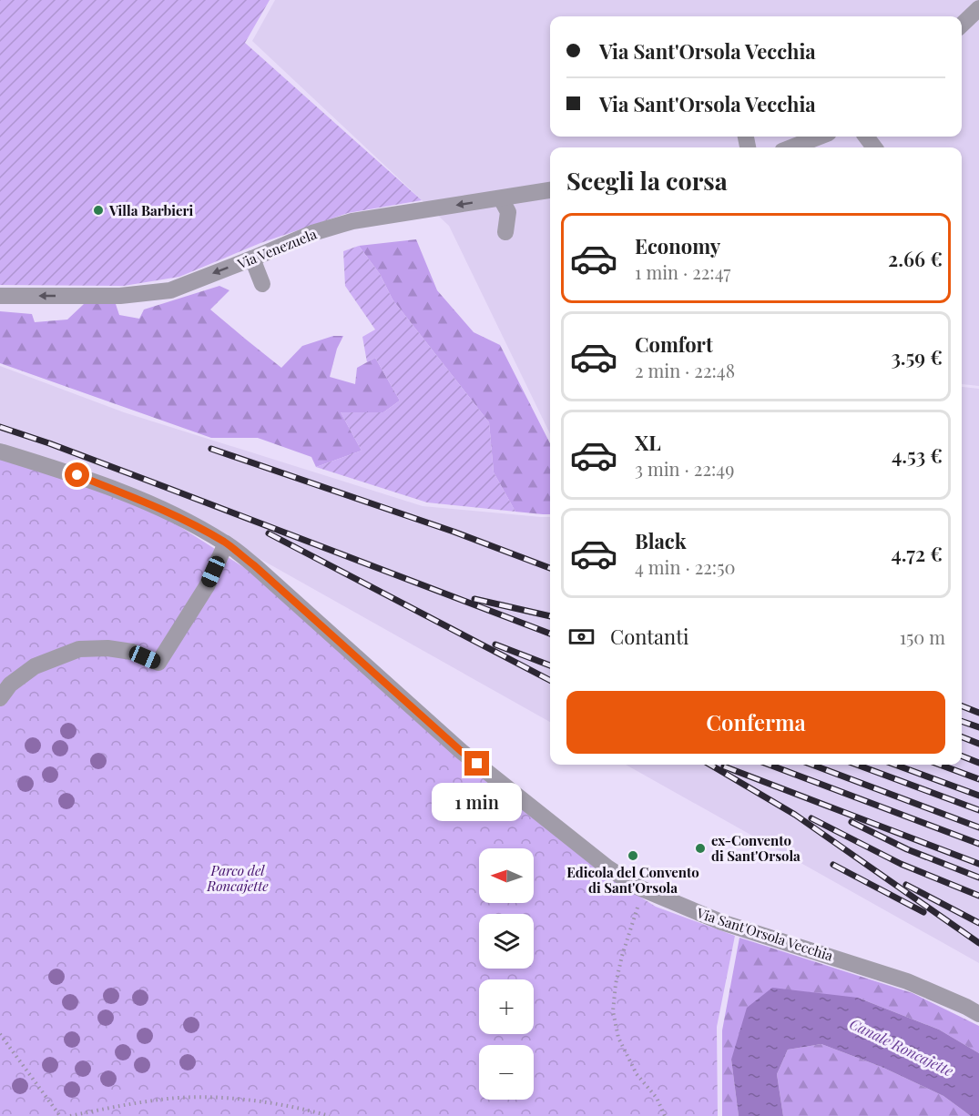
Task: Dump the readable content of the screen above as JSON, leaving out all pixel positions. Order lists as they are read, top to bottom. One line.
{"streets":{"street":["Via Venezuela","Via Sant'Orsola Vecchia"]},"one_way":["Via Venezuela"],"water":["Canale Roncajette"],"parks":["Parco del Roncajette"],"places":["Villa Barbieri","ex-Convento di Sant'Orsola","Edicola del Convento di Sant'Orsola"],"north":"left","page":{"banner":["Via Sant'Orsola Vecchia","Via Sant'Orsola Vecchia"],"heading":"Scegli la corsa","list":[{"name":"Economy","note":"1 min · 22:47","value":"2.66 €"},{"name":"Comfort","note":"2 min · 22:48","value":"3.59 €"},{"name":"XL","note":"3 min · 22:49","value":"4.53 €"},{"name":"Black","note":"4 min · 22:50","value":"4.72 €"}],"pay":["Contanti","150 m"],"buttons":"Conferma","bubble":"1 min","map_buttons":["+","−"]}}
